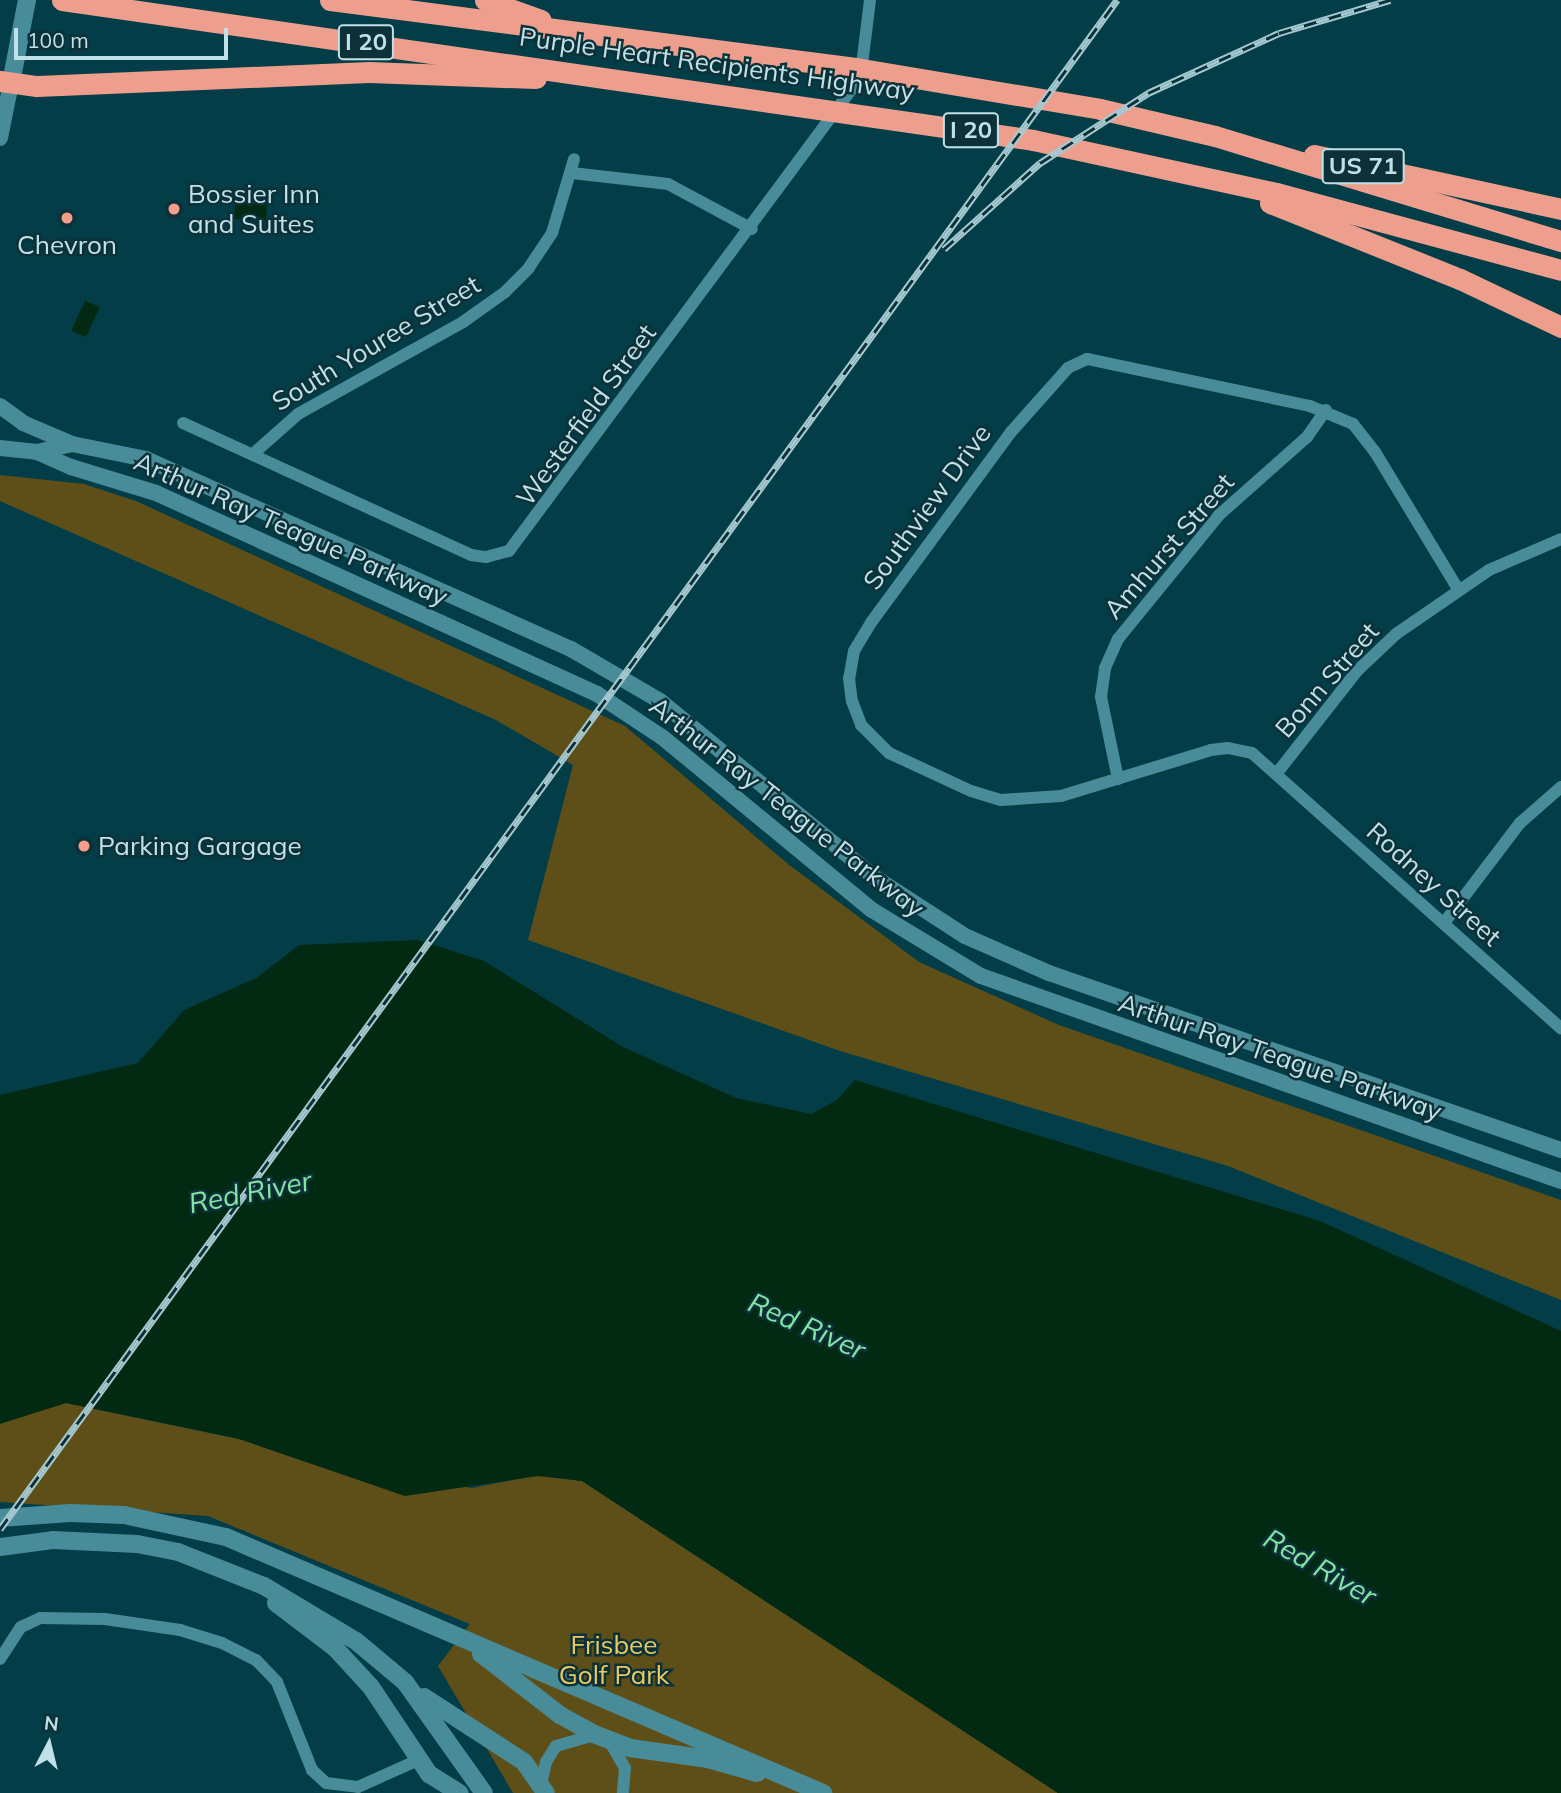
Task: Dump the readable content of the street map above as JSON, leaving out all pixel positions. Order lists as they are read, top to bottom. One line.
{"streets":{"highway":["I 20","Purple Heart Recipients Highway","US 71"],"street":["South Youree Street","Westerfield Street","Southview Drive","Arthur Ray Teague Parkway","Amhurst Street","Bonn Street","Rodney Street"]},"crossings":[["Purple Heart Recipients Highway","US 71"],["South Youree Street","Westerfield Street"],["Southview Drive","Amhurst Street"],["Southview Drive","Bonn Street"],["Southview Drive","Rodney Street"],["Bonn Street","Rodney Street"]],"water":["Red River"],"parks":["Frisbee Golf Park"],"places":["Bossier Inn and Suites","Chevron","Parking Gargage"],"scale_bar":"100 m","north":"top"}
